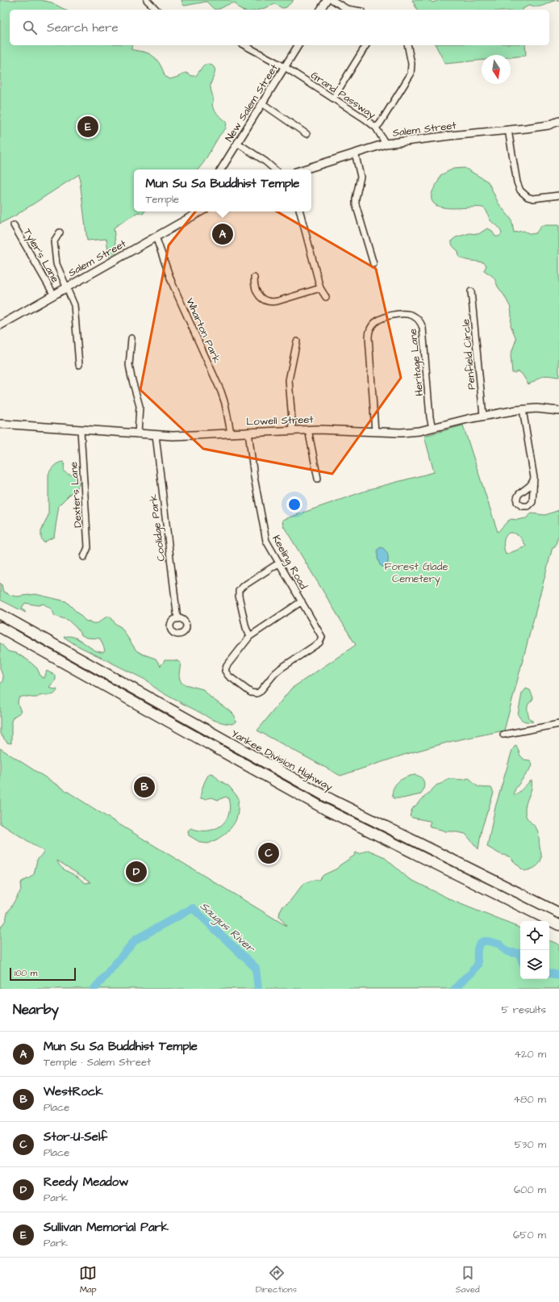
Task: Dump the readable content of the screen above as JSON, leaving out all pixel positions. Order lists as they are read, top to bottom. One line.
{"streets":{"highway":["Yankee Division Highway"],"main road":["Salem Street","Lowell Street"],"street":["Grand Passway","New Salem Street","Tyler's Lane","Wharton Park","Penfield Circle","Heritage Lane","Dexters Lane","Coolidge Park","Keeling Road"]},"crossings":[["Grand Passway","New Salem Street"],["Grand Passway","Salem Street"],["Salem Street","Tyler's Lane"],["Salem Street","Wharton Park"],["Wharton Park","Lowell Street"],["Penfield Circle","Lowell Street"],["Heritage Lane","Lowell Street"],["Lowell Street","Dexters Lane"],["Lowell Street","Coolidge Park"],["Lowell Street","Keeling Road"]],"water":["Saugus River"],"parks":["Forest Glade Cemetery"],"scale_bar":"100 m","north":"bottom","page":{"search":"Search here","pins":["E","A","B","C","D"],"popup":["Mun Su Sa Buddhist Temple","Temple"],"scale":"100 m","heading":["Nearby","5 results"],"list":[{"mark":"A","name":"Mun Su Sa Buddhist Temple","note":"Temple · Salem Street","value":"420 m"},{"mark":"B","name":"WestRock","note":"Place","value":"480 m"},{"mark":"C","name":"Stor-U-Self","note":"Place","value":"530 m"},{"mark":"D","name":"Reedy Meadow","note":"Park","value":"600 m"},{"mark":"E","name":"Sullivan Memorial Park","note":"Park","value":"650 m"}],"nav":["Map","Directions","Saved"]}}
